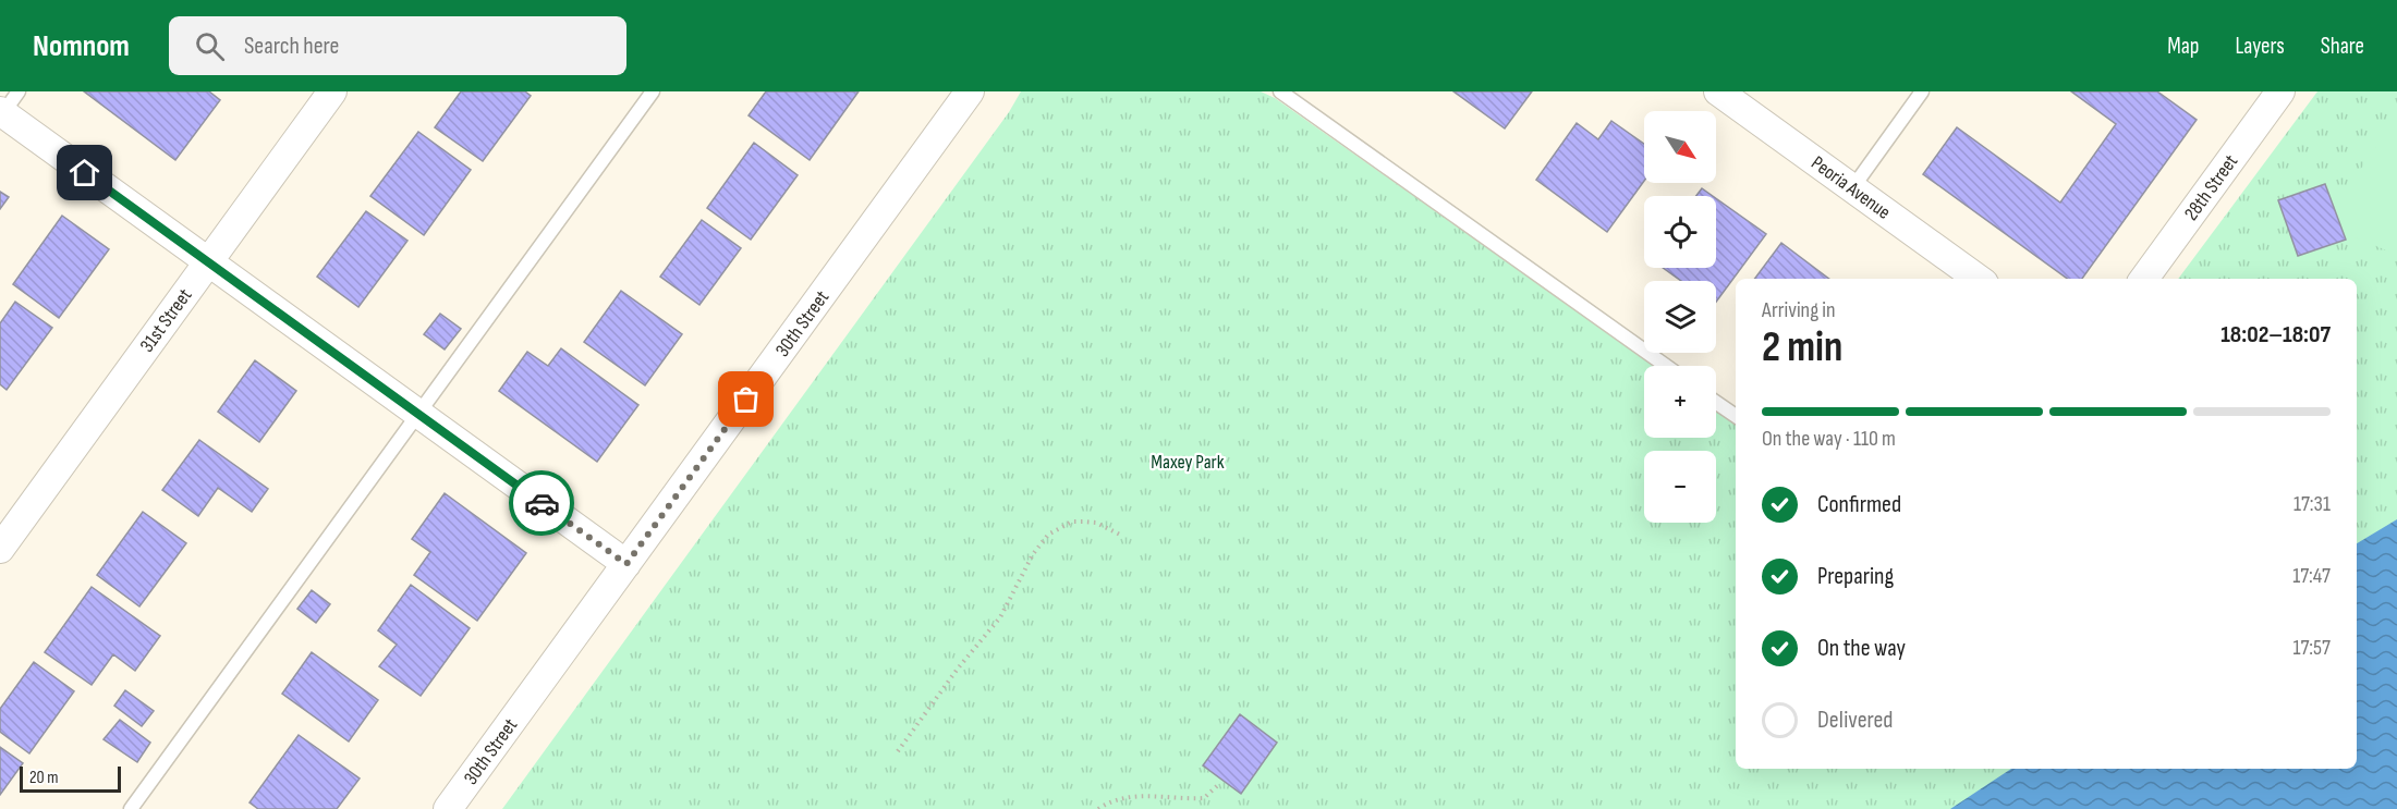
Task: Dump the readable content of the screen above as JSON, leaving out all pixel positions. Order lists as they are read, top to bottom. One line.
{"streets":{"street":["Peoria Avenue","28th Street","31st Street","30th Street"]},"parks":["Maxey Park"],"scale_bar":"20 m","north":"bottom right","page":{"header":"Nomnom","search":"Search here","nav":["Map","Layers","Share"],"map_buttons":["+","−"],"heading":["2 min","Arriving in","18:02–18:07"],"bar":"On the way · 110 m","list":[["Confirmed","17:31"],["Preparing","17:47"],["On the way","17:57"],"Delivered"],"scale":"20 m"}}
